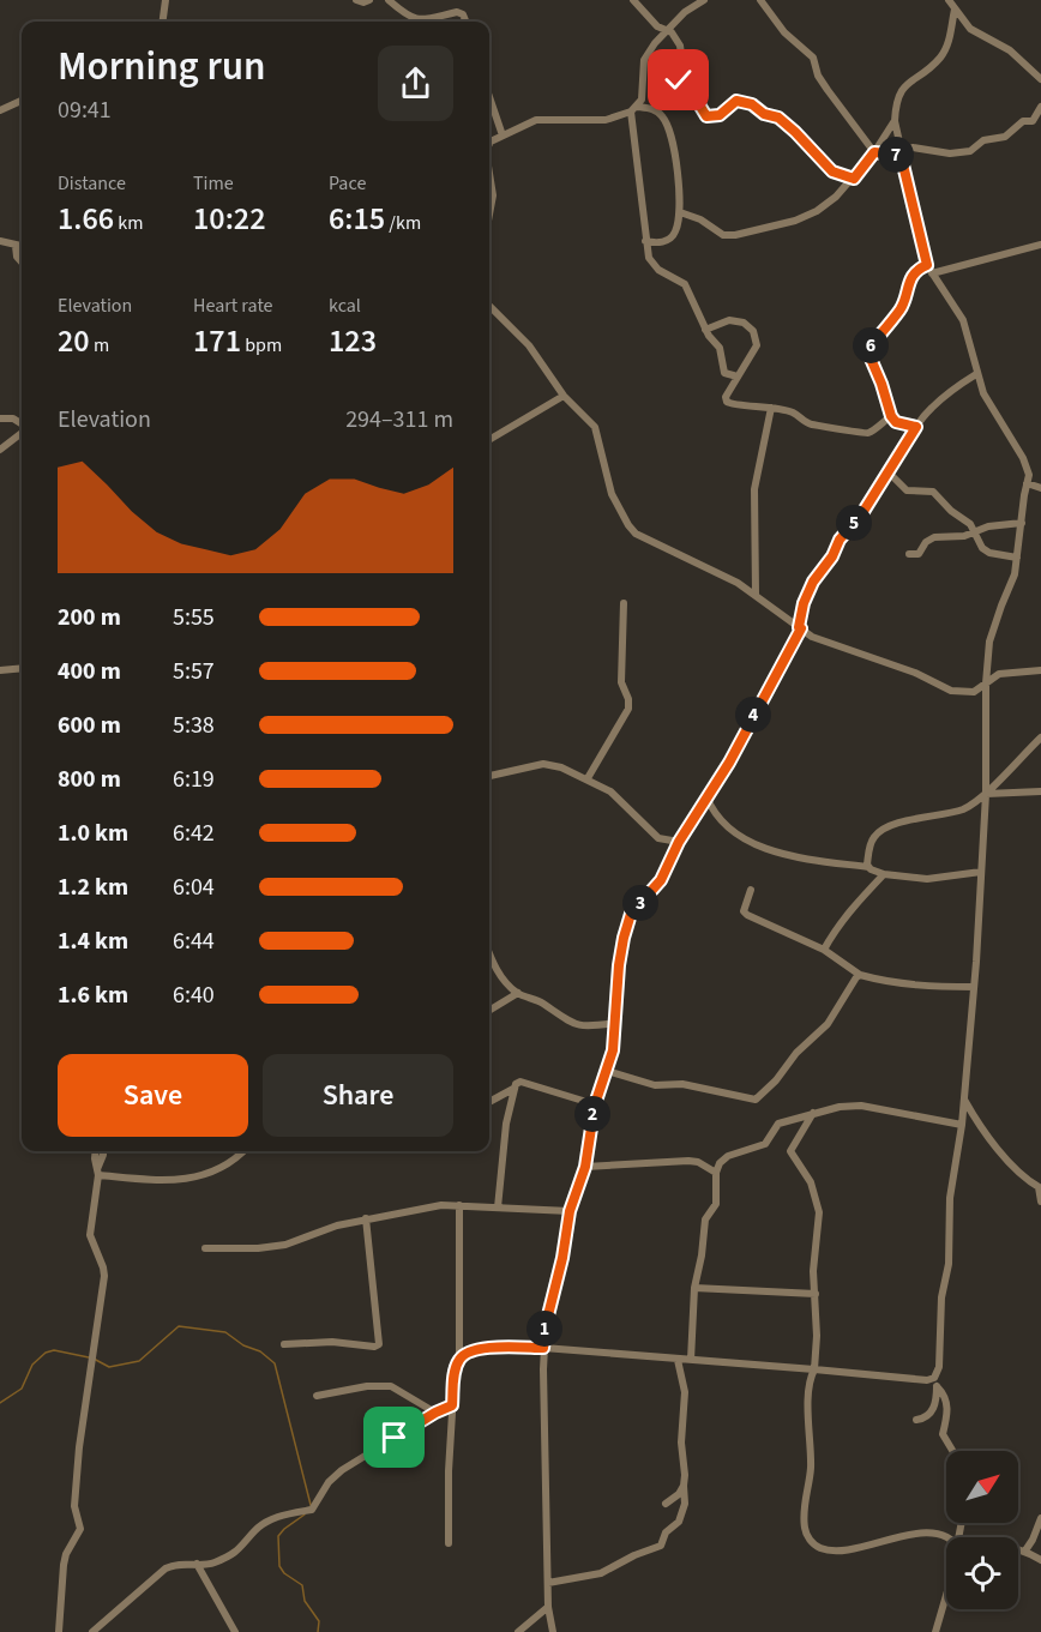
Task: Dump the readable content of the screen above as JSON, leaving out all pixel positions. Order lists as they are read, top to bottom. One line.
{"north":"top right","page":{"heading":["Morning run","09:41"],"pins":["7","6","5","4","3","2","1"],"stats":[["Distance","1.66 km"],["Time","10:22"],["Pace","6:15 /km"],["Elevation","20 m"],["Heart rate","171 bpm"],["kcal","123"]],"chart":["Elevation","294–311 m"],"list":[{"name":"200 m","note":"5:55"},{"name":"400 m","note":"5:57"},{"name":"600 m","note":"5:38"},{"name":"800 m","note":"6:19"},{"name":"1.0 km","note":"6:42"},{"name":"1.2 km","note":"6:04"},{"name":"1.4 km","note":"6:44"},{"name":"1.6 km","note":"6:40"}],"buttons":["Save","Share"]}}
